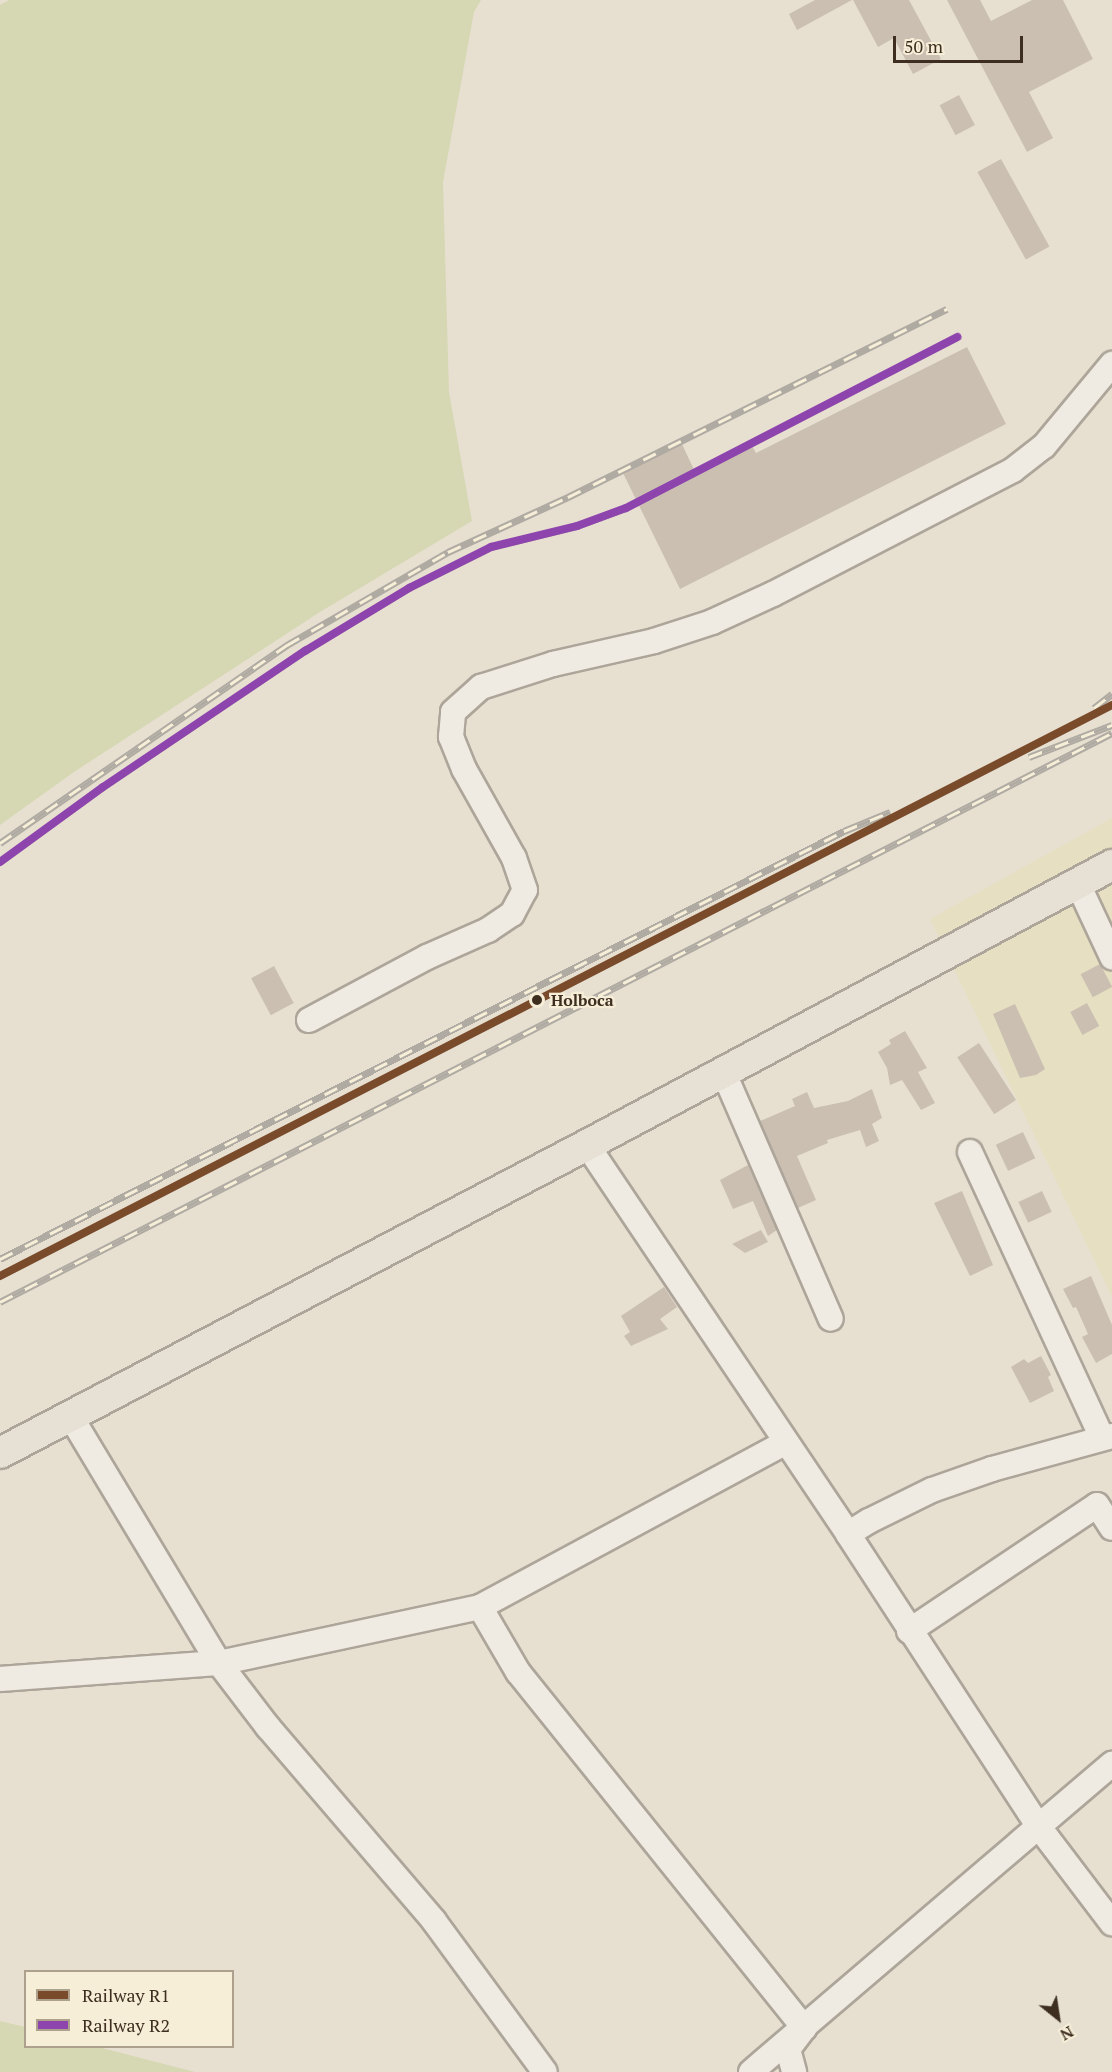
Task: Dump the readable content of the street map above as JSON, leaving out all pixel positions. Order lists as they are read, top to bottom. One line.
{"places":["Holboca"],"lines":["rail line R2","rail line R1"],"legend":["Railway R1","Railway R2"],"scale_bar":"50 m","north":"bottom right"}
